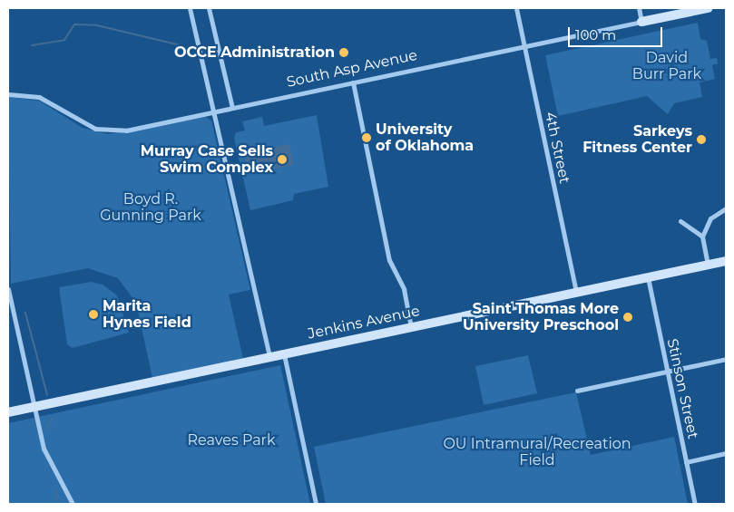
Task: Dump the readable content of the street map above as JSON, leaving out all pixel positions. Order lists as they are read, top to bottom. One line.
{"streets":{"street":["South Asp Avenue","4th Street","Jenkins Avenue","Stinson Street"]},"crossings":[["South Asp Avenue","4th Street"],["4th Street","Jenkins Avenue"],["Jenkins Avenue","Stinson Street"]],"parks":["David Burr Park","Boyd R. Gunning Park","Reaves Park","OU Intramural/Recreation Field"],"places":["OCCE Administration","University of Oklahoma","Sarkeys Fitness Center","Murray Case Sells Swim Complex","Marita Hynes Field","Saint Thomas More University Preschool"],"scale_bar":"100 m"}
